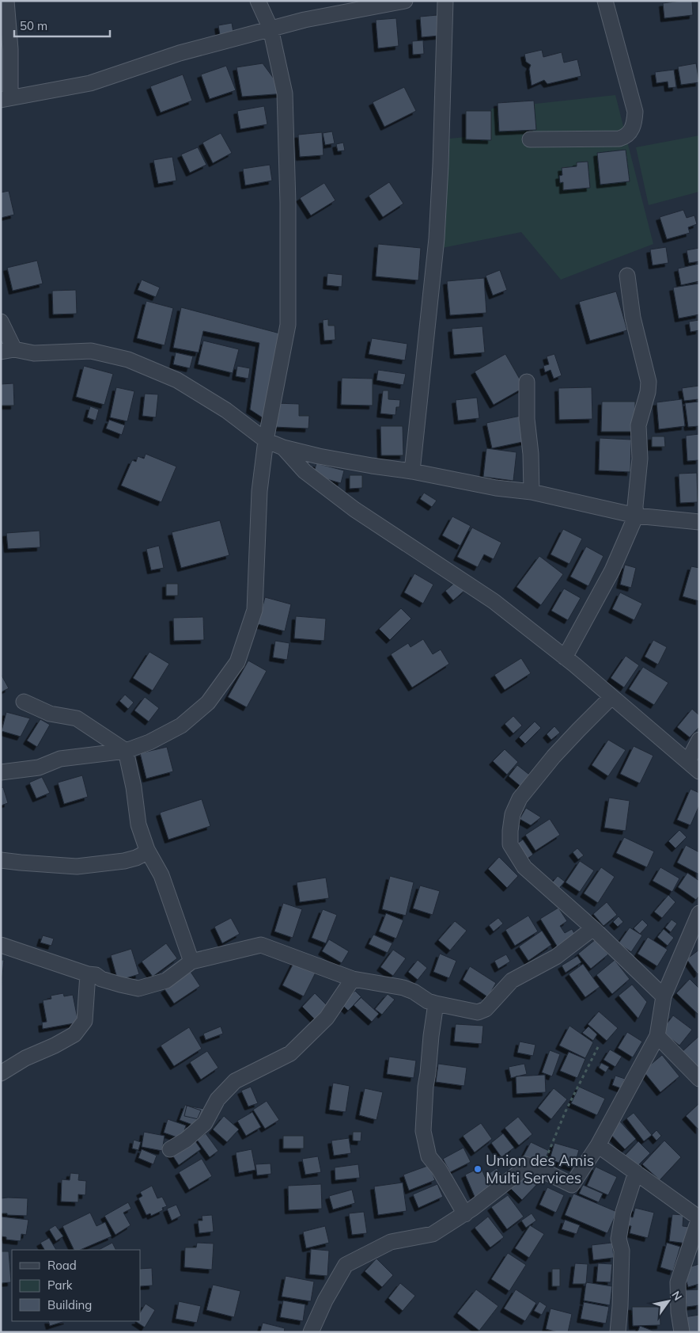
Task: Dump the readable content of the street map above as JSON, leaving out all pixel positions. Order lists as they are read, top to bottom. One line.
{"places":["Union des Amis Multi Services"],"legend":["Road","Park","Building"],"scale_bar":"50 m","north":"top right"}
